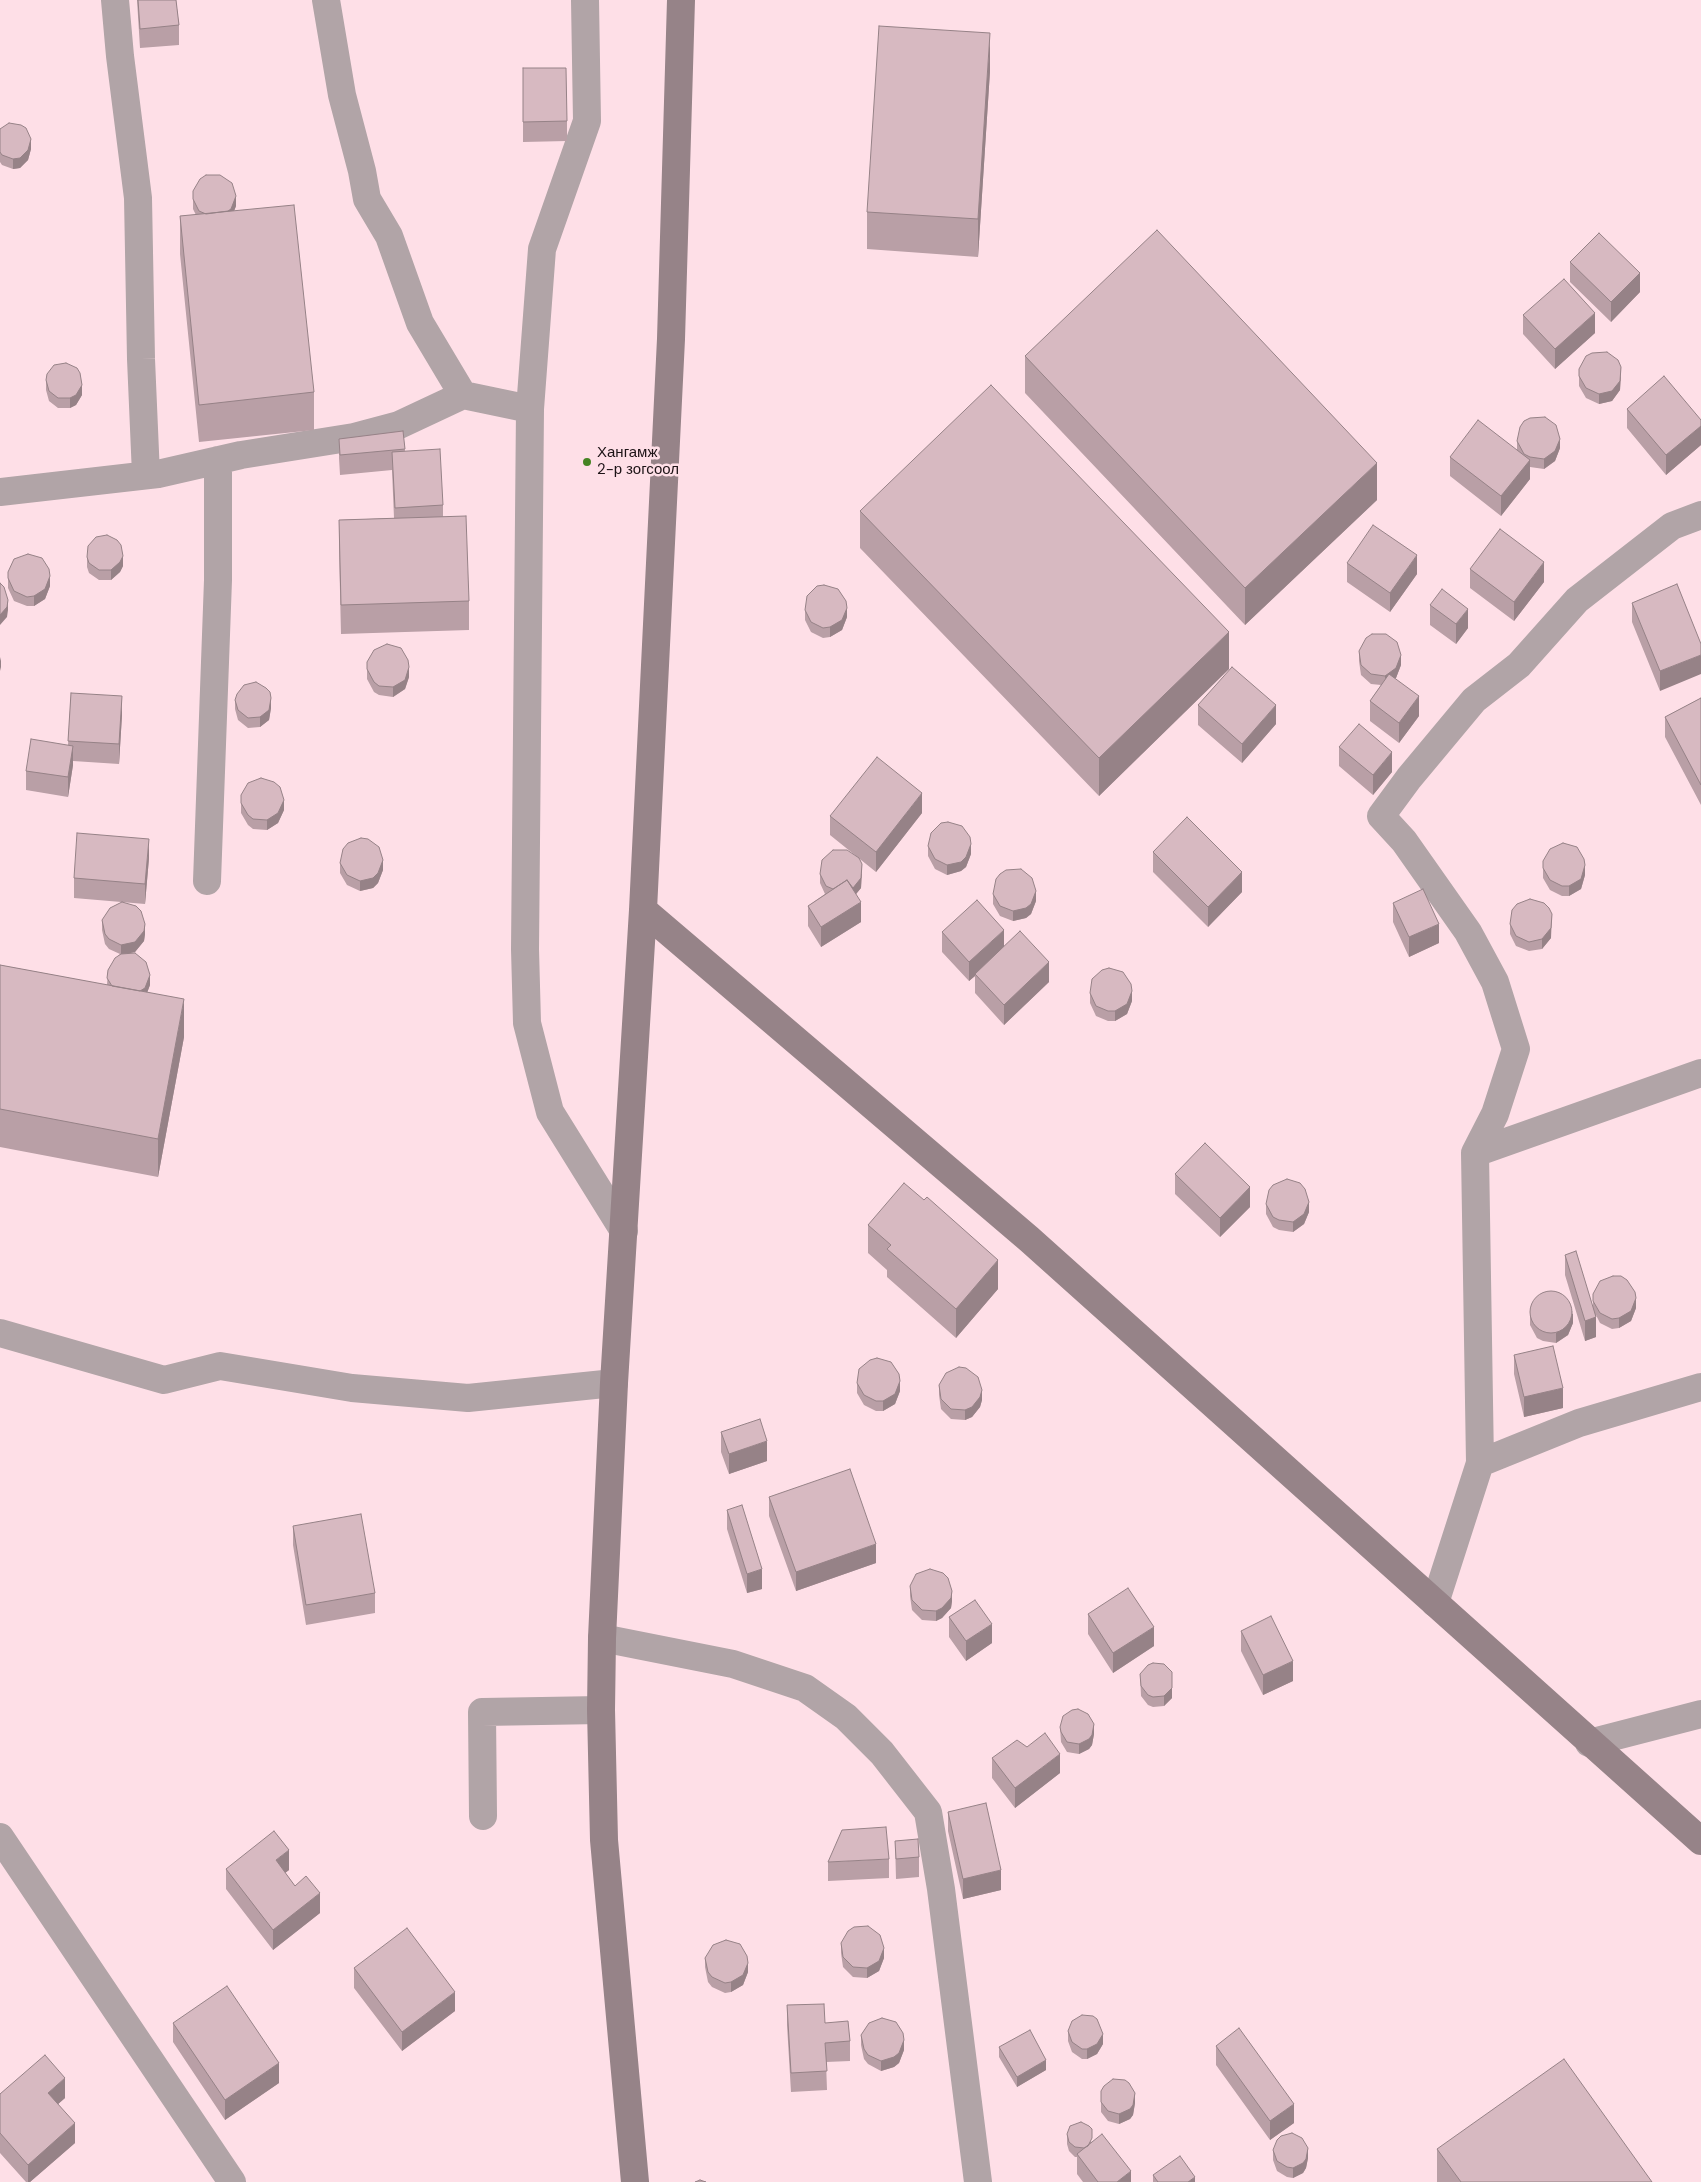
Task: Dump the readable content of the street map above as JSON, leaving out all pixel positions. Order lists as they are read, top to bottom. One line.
{"places":["Хангамж 2-р зогсоол"]}
